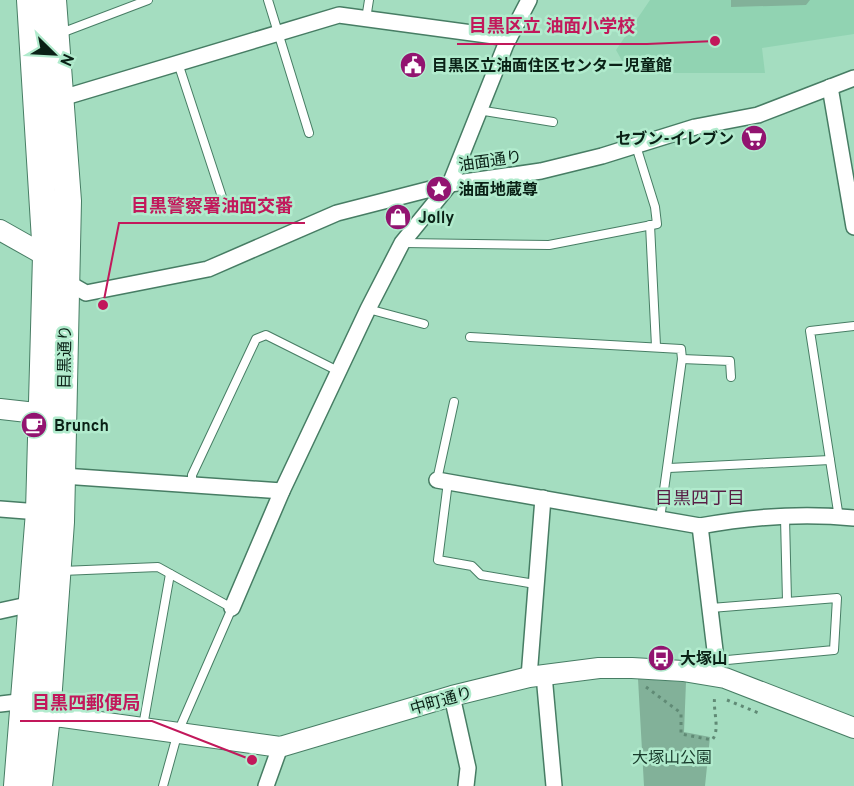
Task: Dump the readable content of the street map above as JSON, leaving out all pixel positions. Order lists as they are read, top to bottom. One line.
{"streets":{"main road":["目黒通り"],"street":["油面通り","中町通り"]},"crossings":[["油面通り","目黒通り"],["目黒通り","中町通り"]],"districts":["目黒四丁目"],"parks":["大塚山公園"],"places":{"other":["目黒区立 油面小学校","目黒警察署油面交番","目黒四郵便局"],"public building":["目黒区立油面住区センター児童館"],"supermarket":["セブン-イレブン"],"place":["油面地蔵尊"],"shop":["Jolly"],"cafe":["Brunch"],"bus stop":["大塚山"]},"north":"bottom right"}
